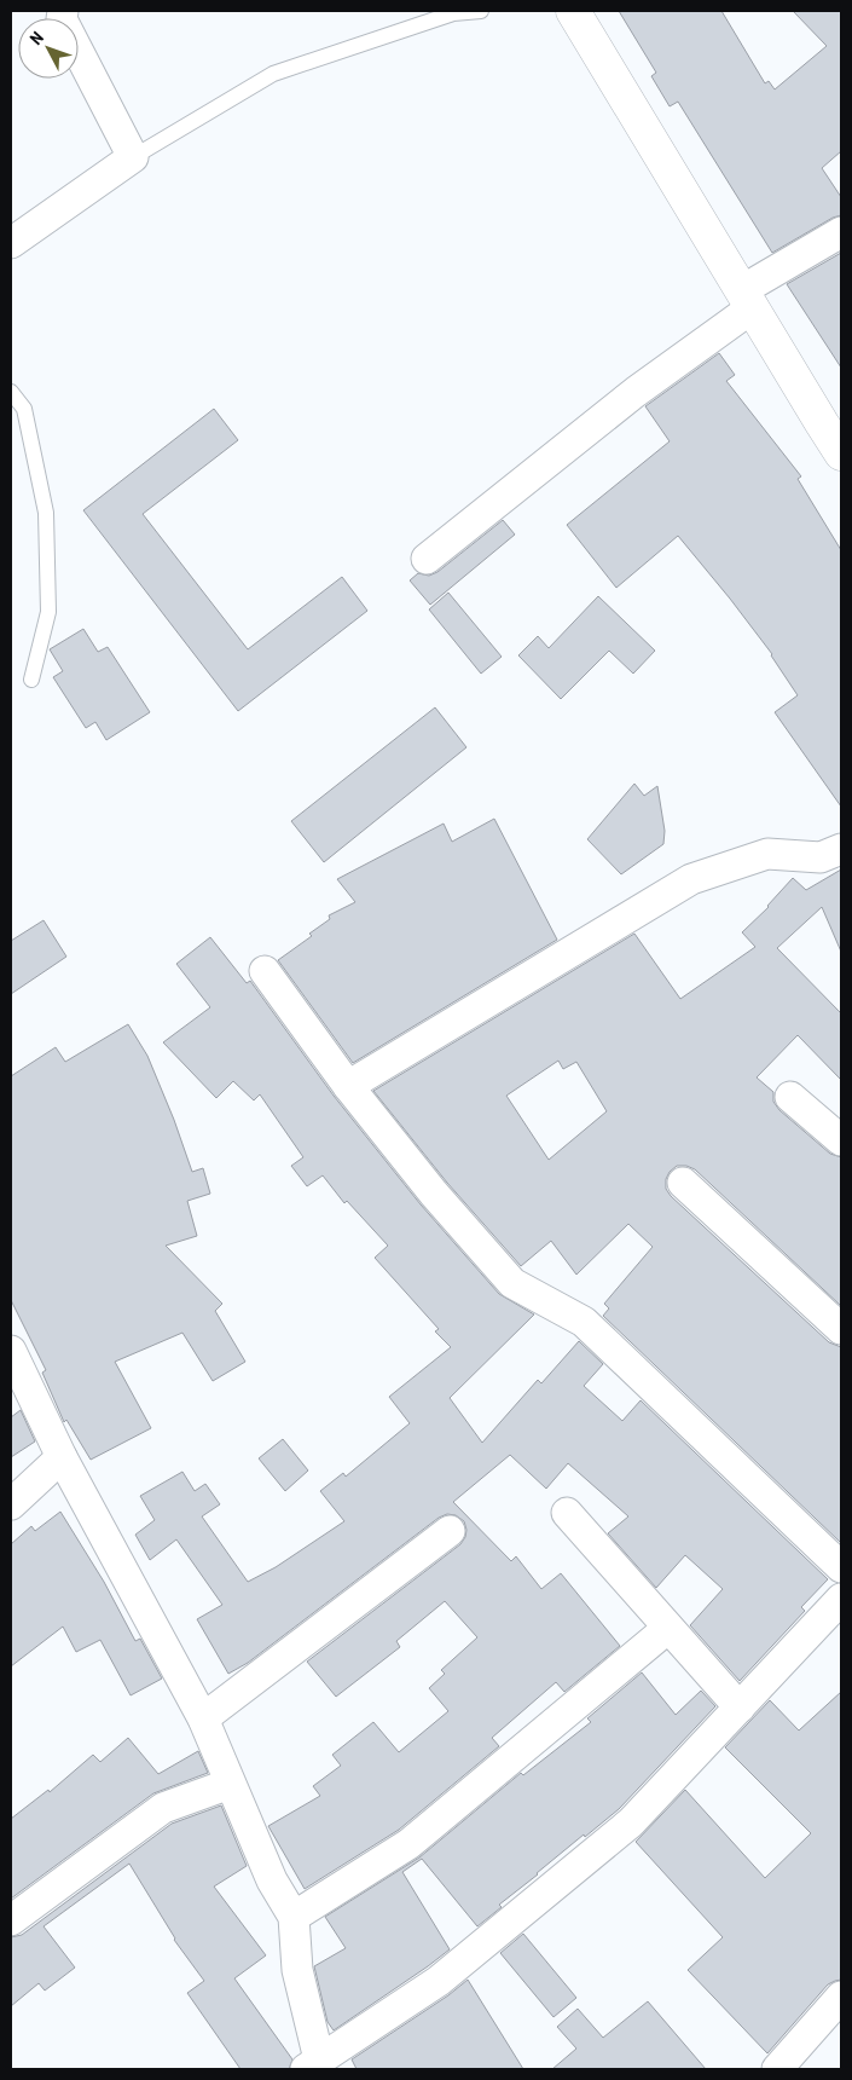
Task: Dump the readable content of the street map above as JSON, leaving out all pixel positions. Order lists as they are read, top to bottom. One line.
{"north":"top left"}
